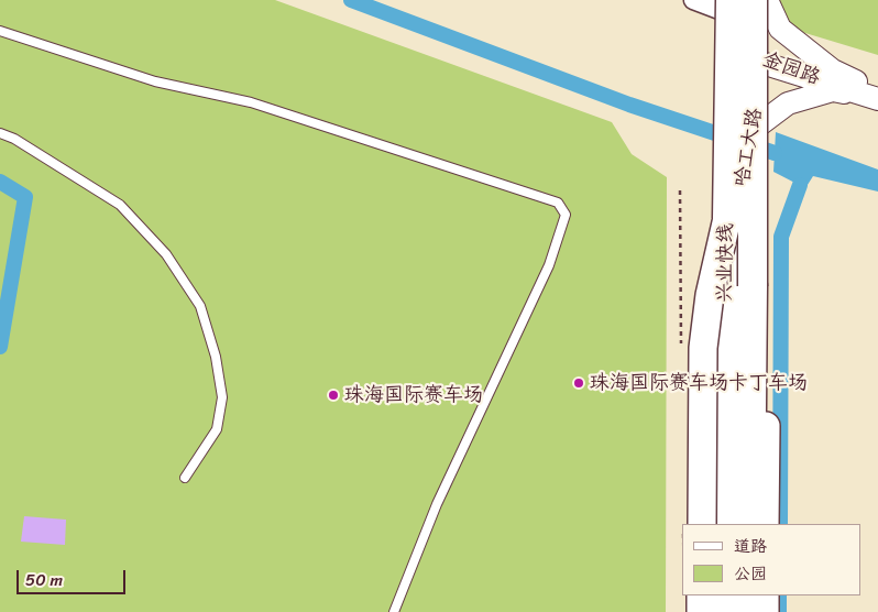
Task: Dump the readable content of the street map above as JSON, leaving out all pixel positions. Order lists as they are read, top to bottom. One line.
{"streets":{"highway":["兴业快线"],"street":["金园路","哈工大路"]},"crossings":[["金园路","哈工大路"],["金园路","兴业快线"],["哈工大路","兴业快线"]],"places":["珠海国际赛车场卡丁车场","珠海国际赛车场"],"legend":["道路","公园"],"scale_bar":"50 m"}
